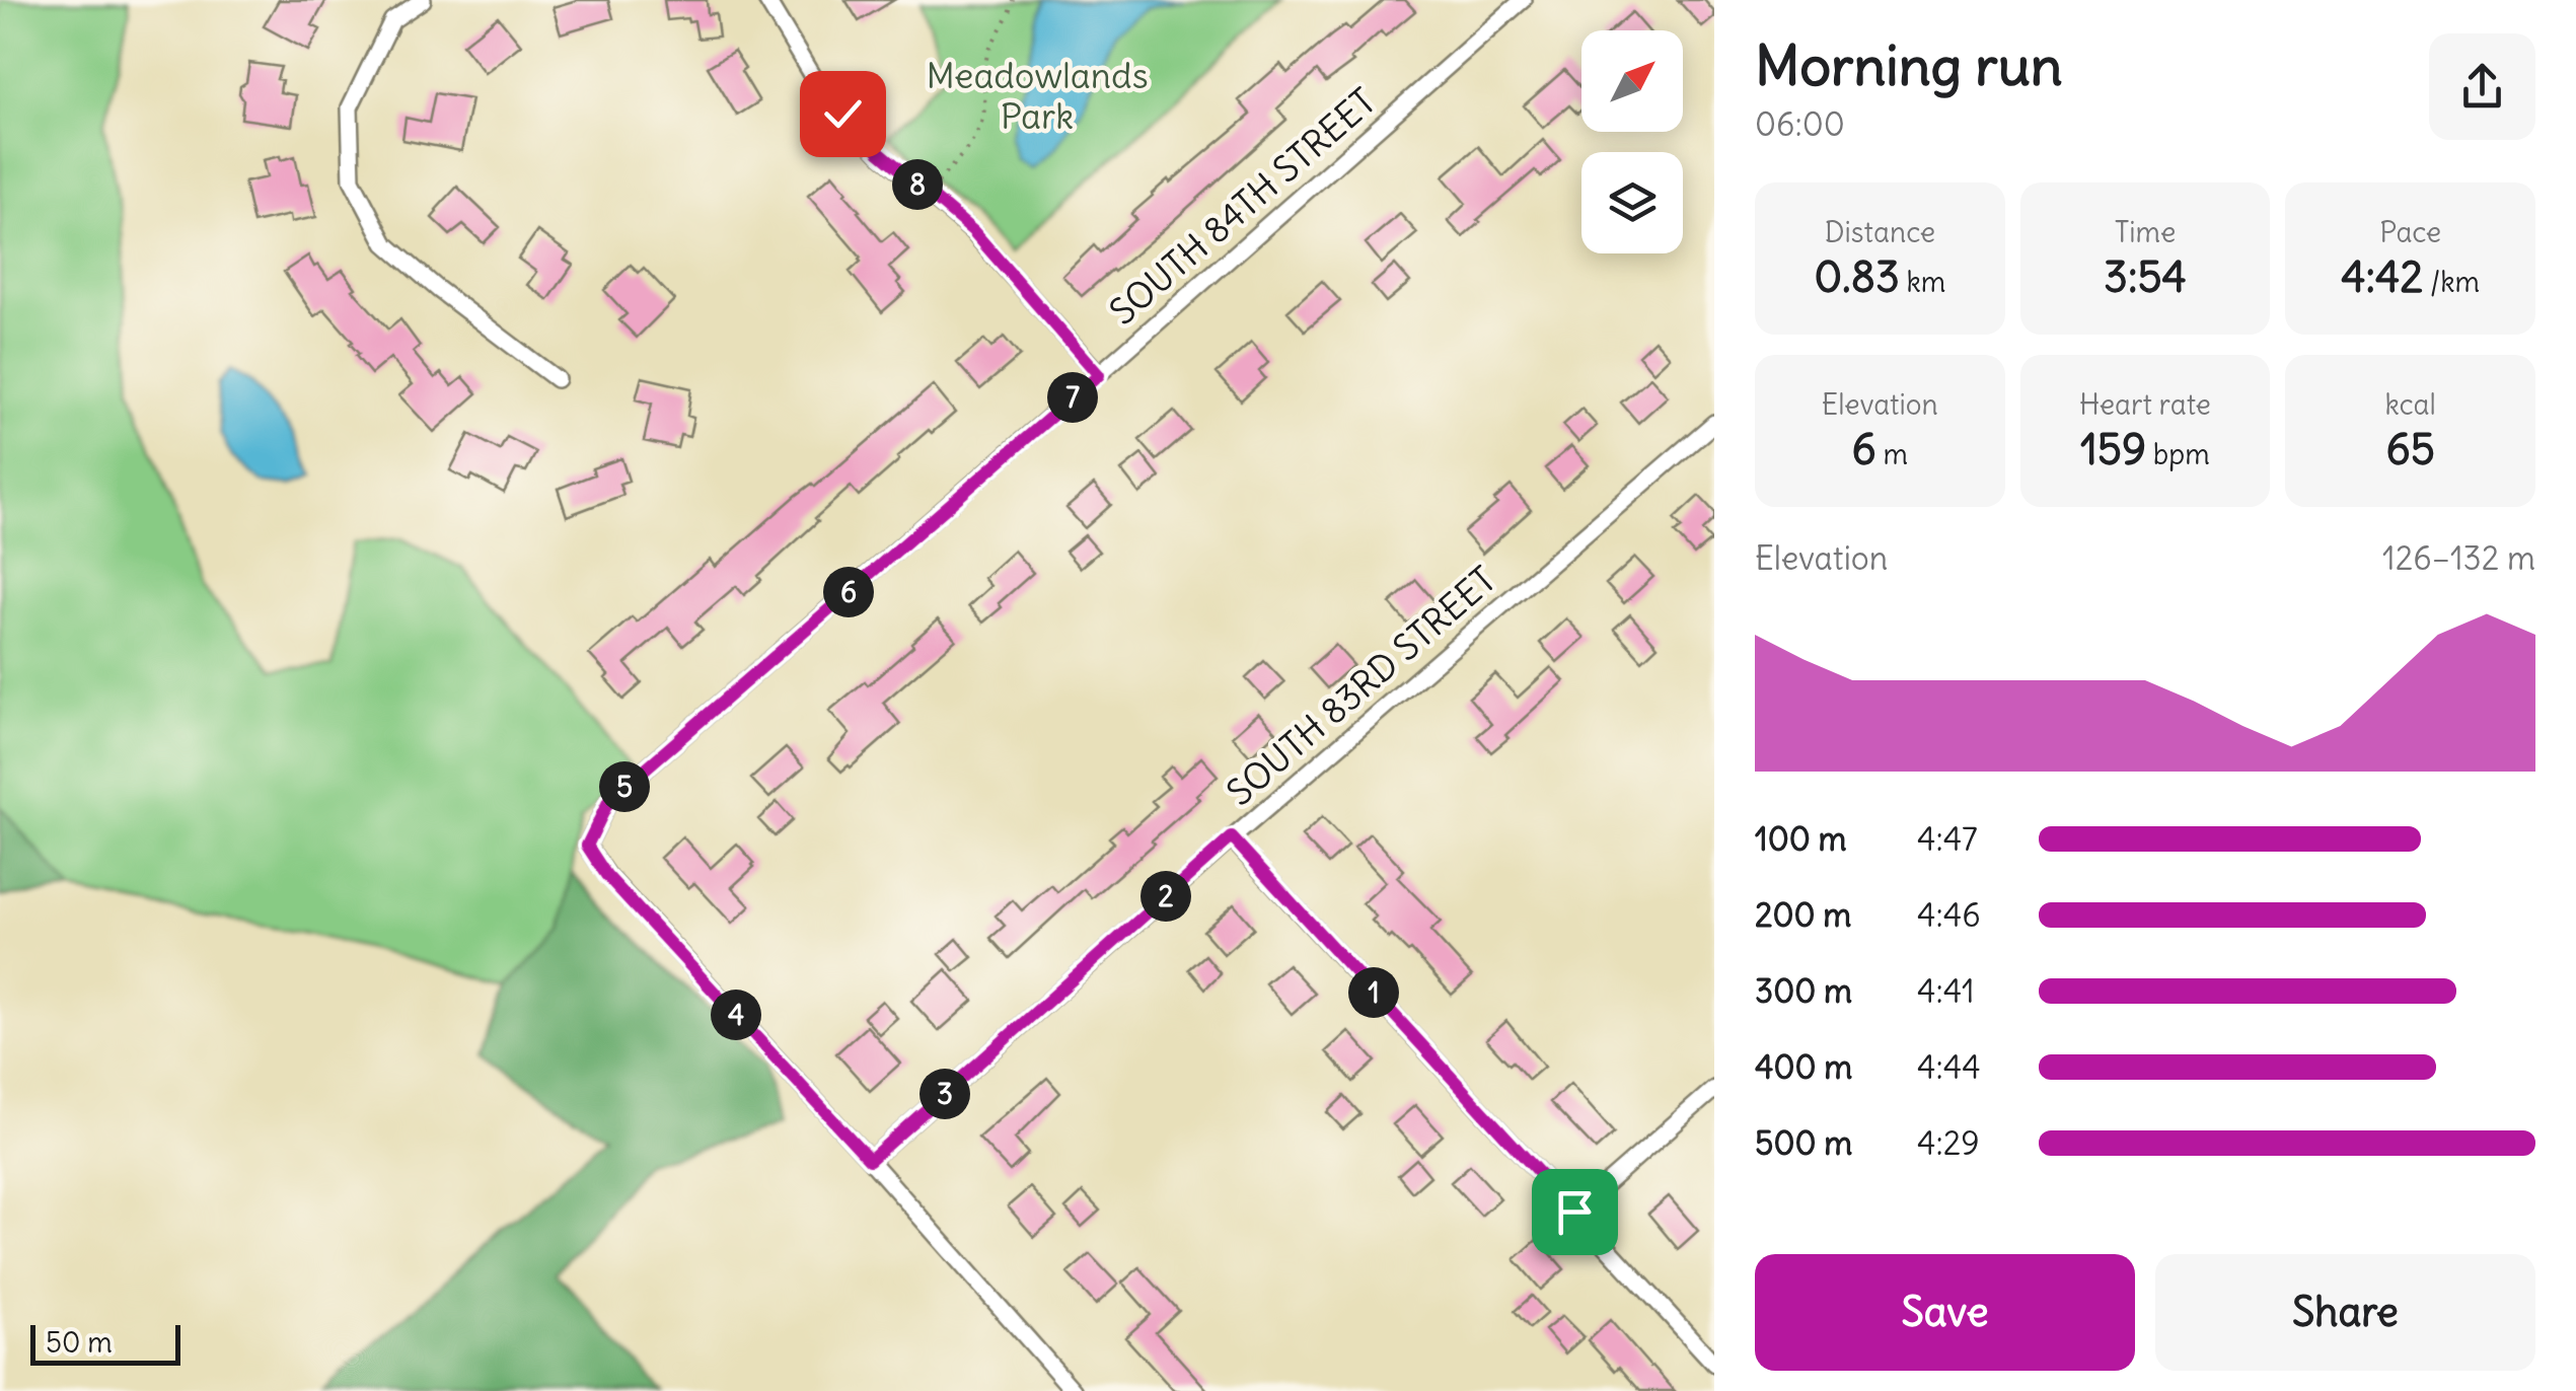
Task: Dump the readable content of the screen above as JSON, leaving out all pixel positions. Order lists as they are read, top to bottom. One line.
{"streets":{"street":["SOUTH 84TH STREET","SOUTH 83RD STREET"]},"crossings":[["SOUTH 84TH STREET","SOUTH 83RD STREET"]],"parks":["Meadowlands Park"],"scale_bar":"50 m","north":"top right","page":{"heading":["Morning run","06:00"],"pins":["8","7","6","5","2","1","4","3"],"stats":[["Distance","0.83 km"],["Time","3:54"],["Pace","4:42 /km"],["Elevation","6 m"],["Heart rate","159 bpm"],["kcal","65"]],"chart":["Elevation","126–132 m"],"list":[{"name":"100 m","note":"4:47"},{"name":"200 m","note":"4:46"},{"name":"300 m","note":"4:41"},{"name":"400 m","note":"4:44"},{"name":"500 m","note":"4:29"}],"buttons":["Save","Share"],"scale":"50 m"}}
